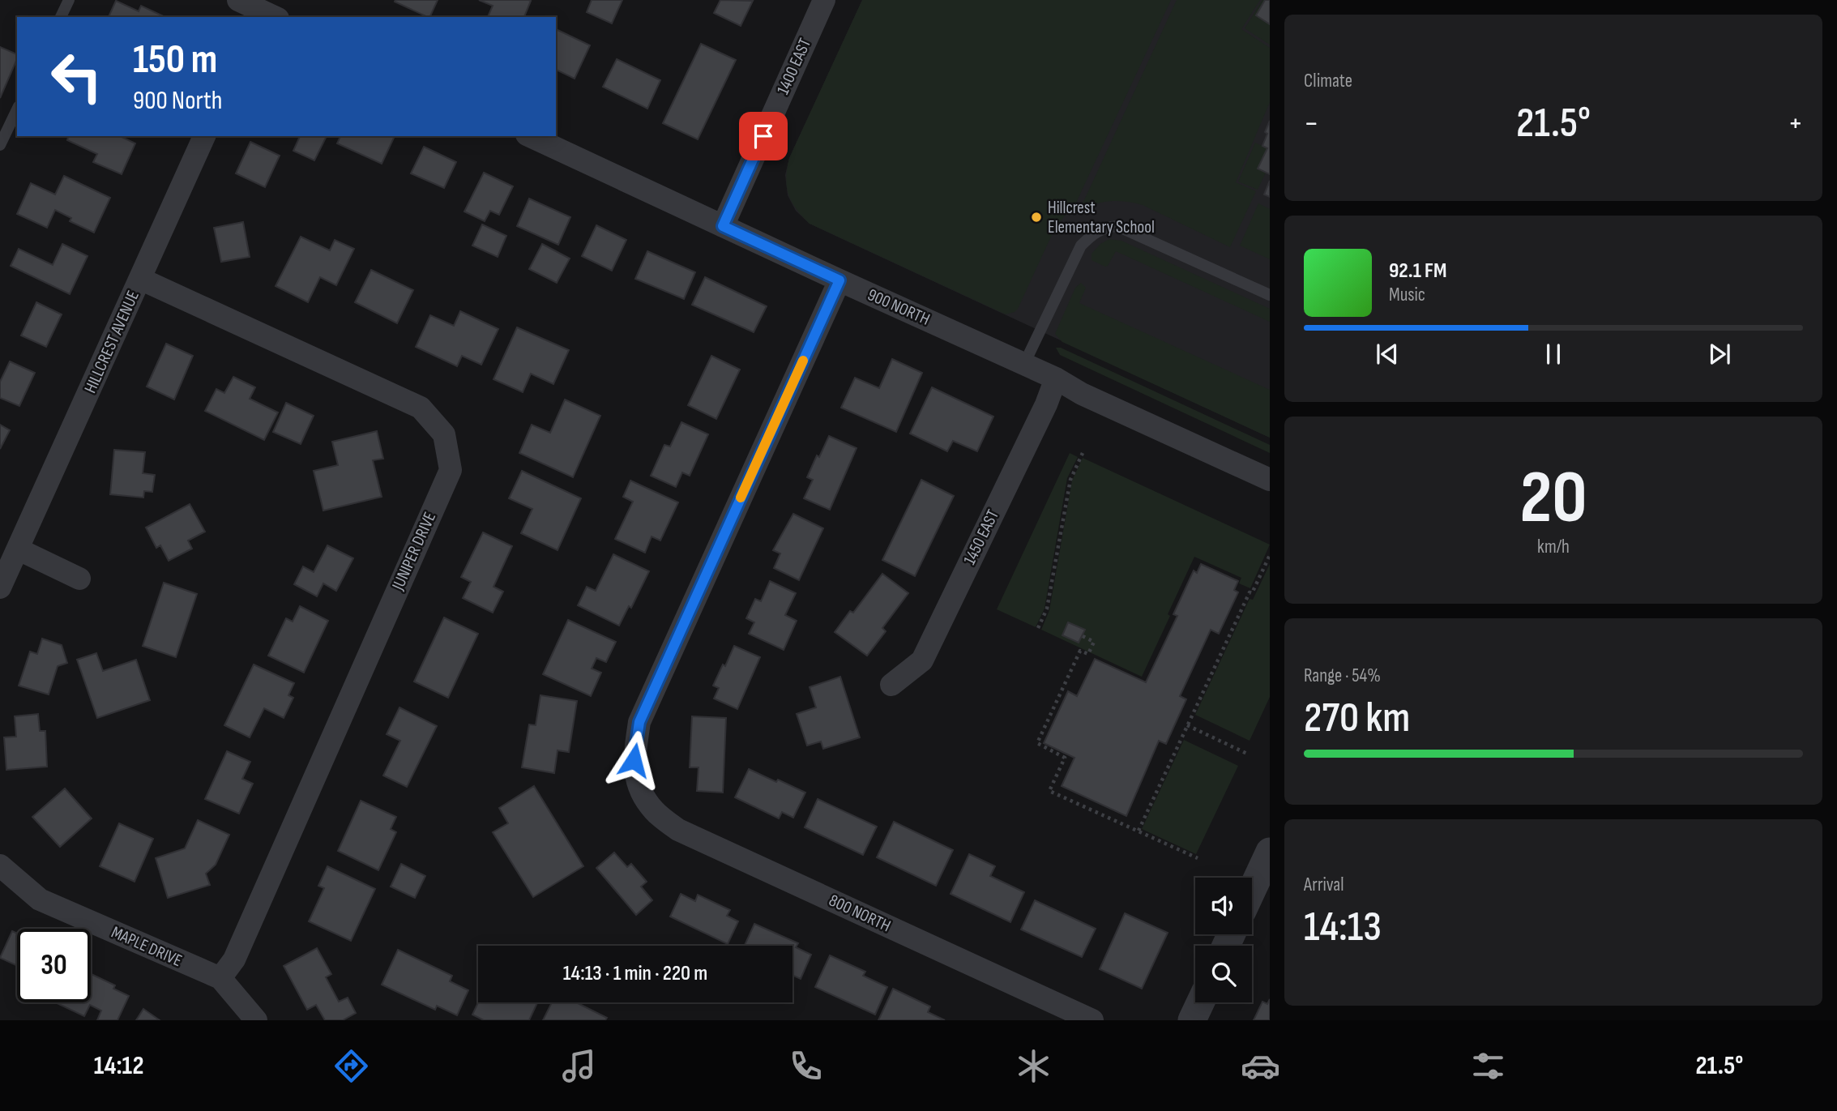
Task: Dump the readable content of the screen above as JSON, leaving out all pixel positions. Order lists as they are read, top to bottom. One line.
{"streets":{"street":["1400 EAST","900 NORTH","HILLCREST AVENUE","1450 EAST","JUNIPER DRIVE","800 NORTH","MAPLE DRIVE"]},"crossings":[["1400 EAST","900 NORTH"],["900 NORTH","1450 EAST"],["900 NORTH","800 NORTH"],["HILLCREST AVENUE","JUNIPER DRIVE"],["JUNIPER DRIVE","MAPLE DRIVE"]],"places":["Hillcrest Elementary School"],"page":{"tile":["Climate",["20","km/h"],["Range · 54%","270 km"],["Arrival","14:13"]],"turn":["150 m","900 North"],"heat":["−","21.5°","+"],"song":["92.1 FM","Music"],"limit":"30","trip":"14:13 · 1 min · 220 m","tabs":["14:12","21.5°"]}}
